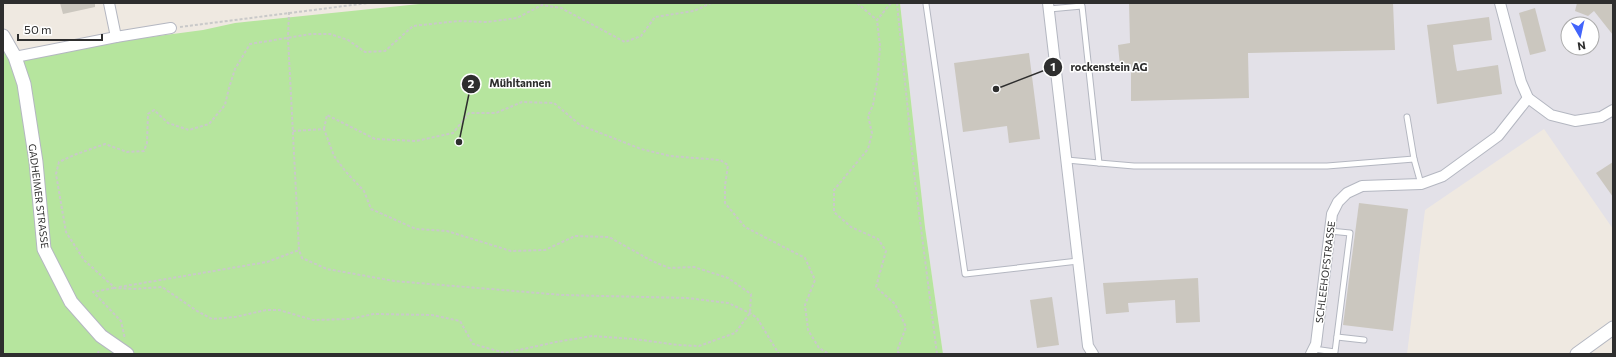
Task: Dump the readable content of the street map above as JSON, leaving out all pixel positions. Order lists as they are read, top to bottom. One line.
{"streets":{"street":["GADHEIMER STRASSE","SCHLEEHOFSTRASSE"]},"places":["rockenstein AG","Mühltannen"],"scale_bar":"50 m","north":"bottom"}
